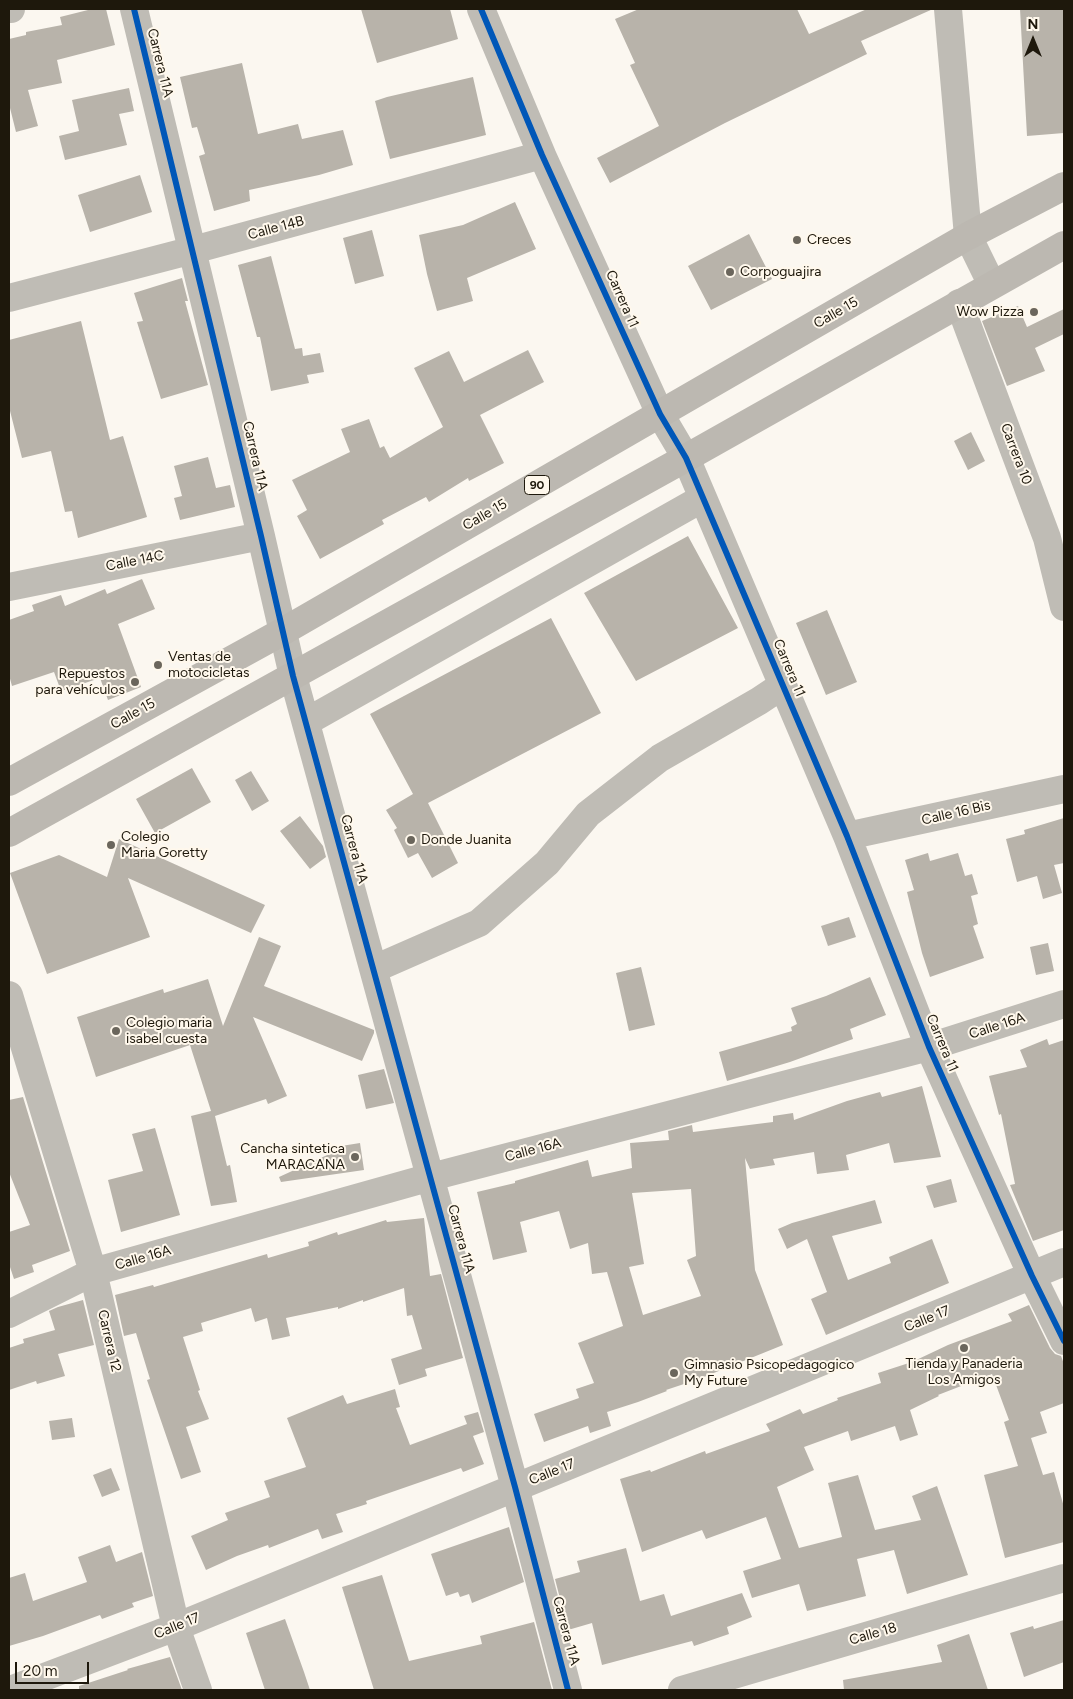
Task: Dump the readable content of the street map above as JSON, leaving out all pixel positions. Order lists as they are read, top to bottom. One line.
{"streets":{"highway":["Calle 15","90"],"street":["Carrera 11A","Calle 14B","Carrera 11","Carrera 10","Calle 14C","Calle 16 Bis","Calle 16A","Calle 17","Carrera 12","Calle 18"]},"crossings":[["Carrera 11A","Calle 14B"],["Carrera 11A","Calle 15"],["Carrera 11A","Calle 14C"],["Carrera 11A","Calle 16A"],["Carrera 11A","Calle 17"],["Calle 14B","Carrera 11"],["Carrera 11","Calle 15"],["Carrera 11","Calle 16 Bis"],["Carrera 11","Calle 16A"],["Carrera 11","Calle 17"],["Calle 16A","Carrera 12"],["Calle 17","Carrera 12"]],"places":["Creces","Corpoguajira","Wow Pizza","Ventas de motocicletas","Repuestos para vehículos","Donde Juanita","Colegio Maria Goretty","Colegio maria isabel cuesta","Cancha sintetica MARACANA","Tienda y Panaderia Los Amigos","Gimnasio Psicopedagogico My Future"],"scale_bar":"20 m","north":"top"}
